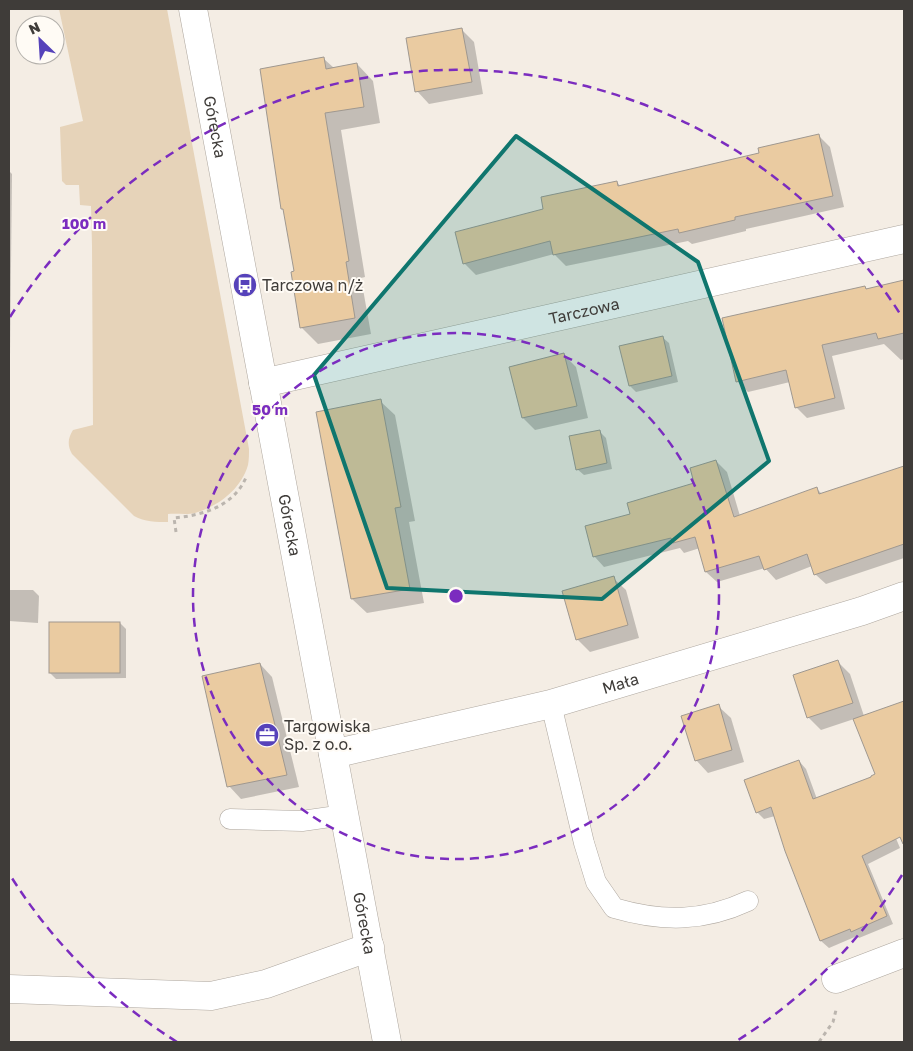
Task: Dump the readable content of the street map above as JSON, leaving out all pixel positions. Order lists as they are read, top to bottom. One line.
{"streets":{"street":["Górecka","Tarczowa","Mała"]},"crossings":[["Górecka","Tarczowa"],["Górecka","Mała"]],"places":{"bus stop":["Tarczowa n/ż"],"office":["Targowiska Sp. z o.o."]},"north":"top left","rings":["100 m","50 m"]}
